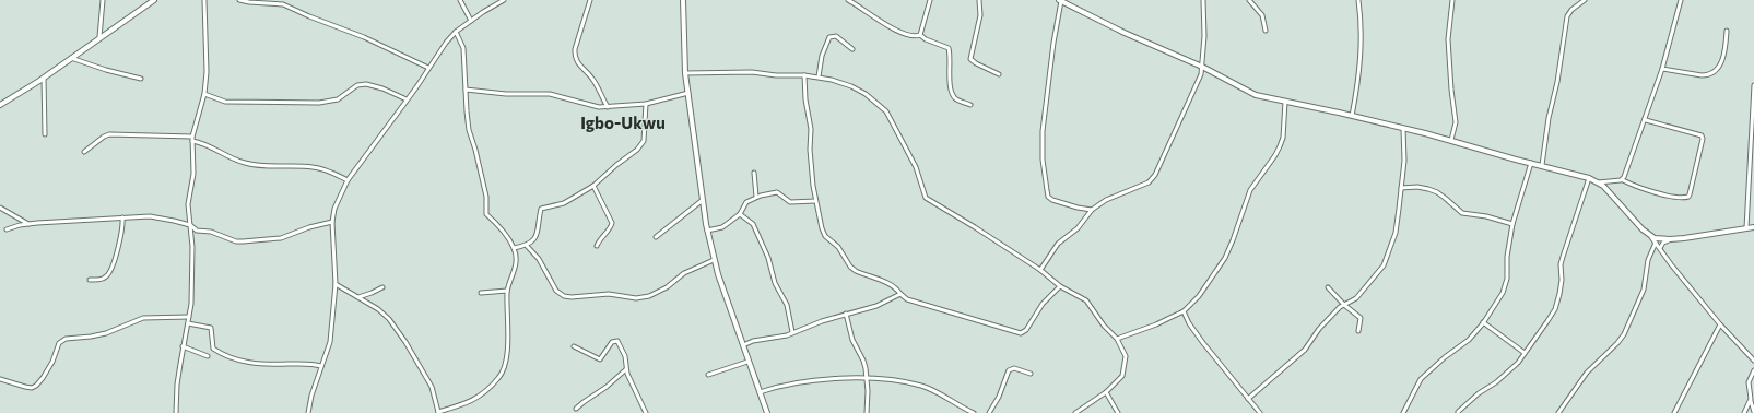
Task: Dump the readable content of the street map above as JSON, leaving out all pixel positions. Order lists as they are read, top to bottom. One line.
{"districts":["Igbo-Ukwu"]}
